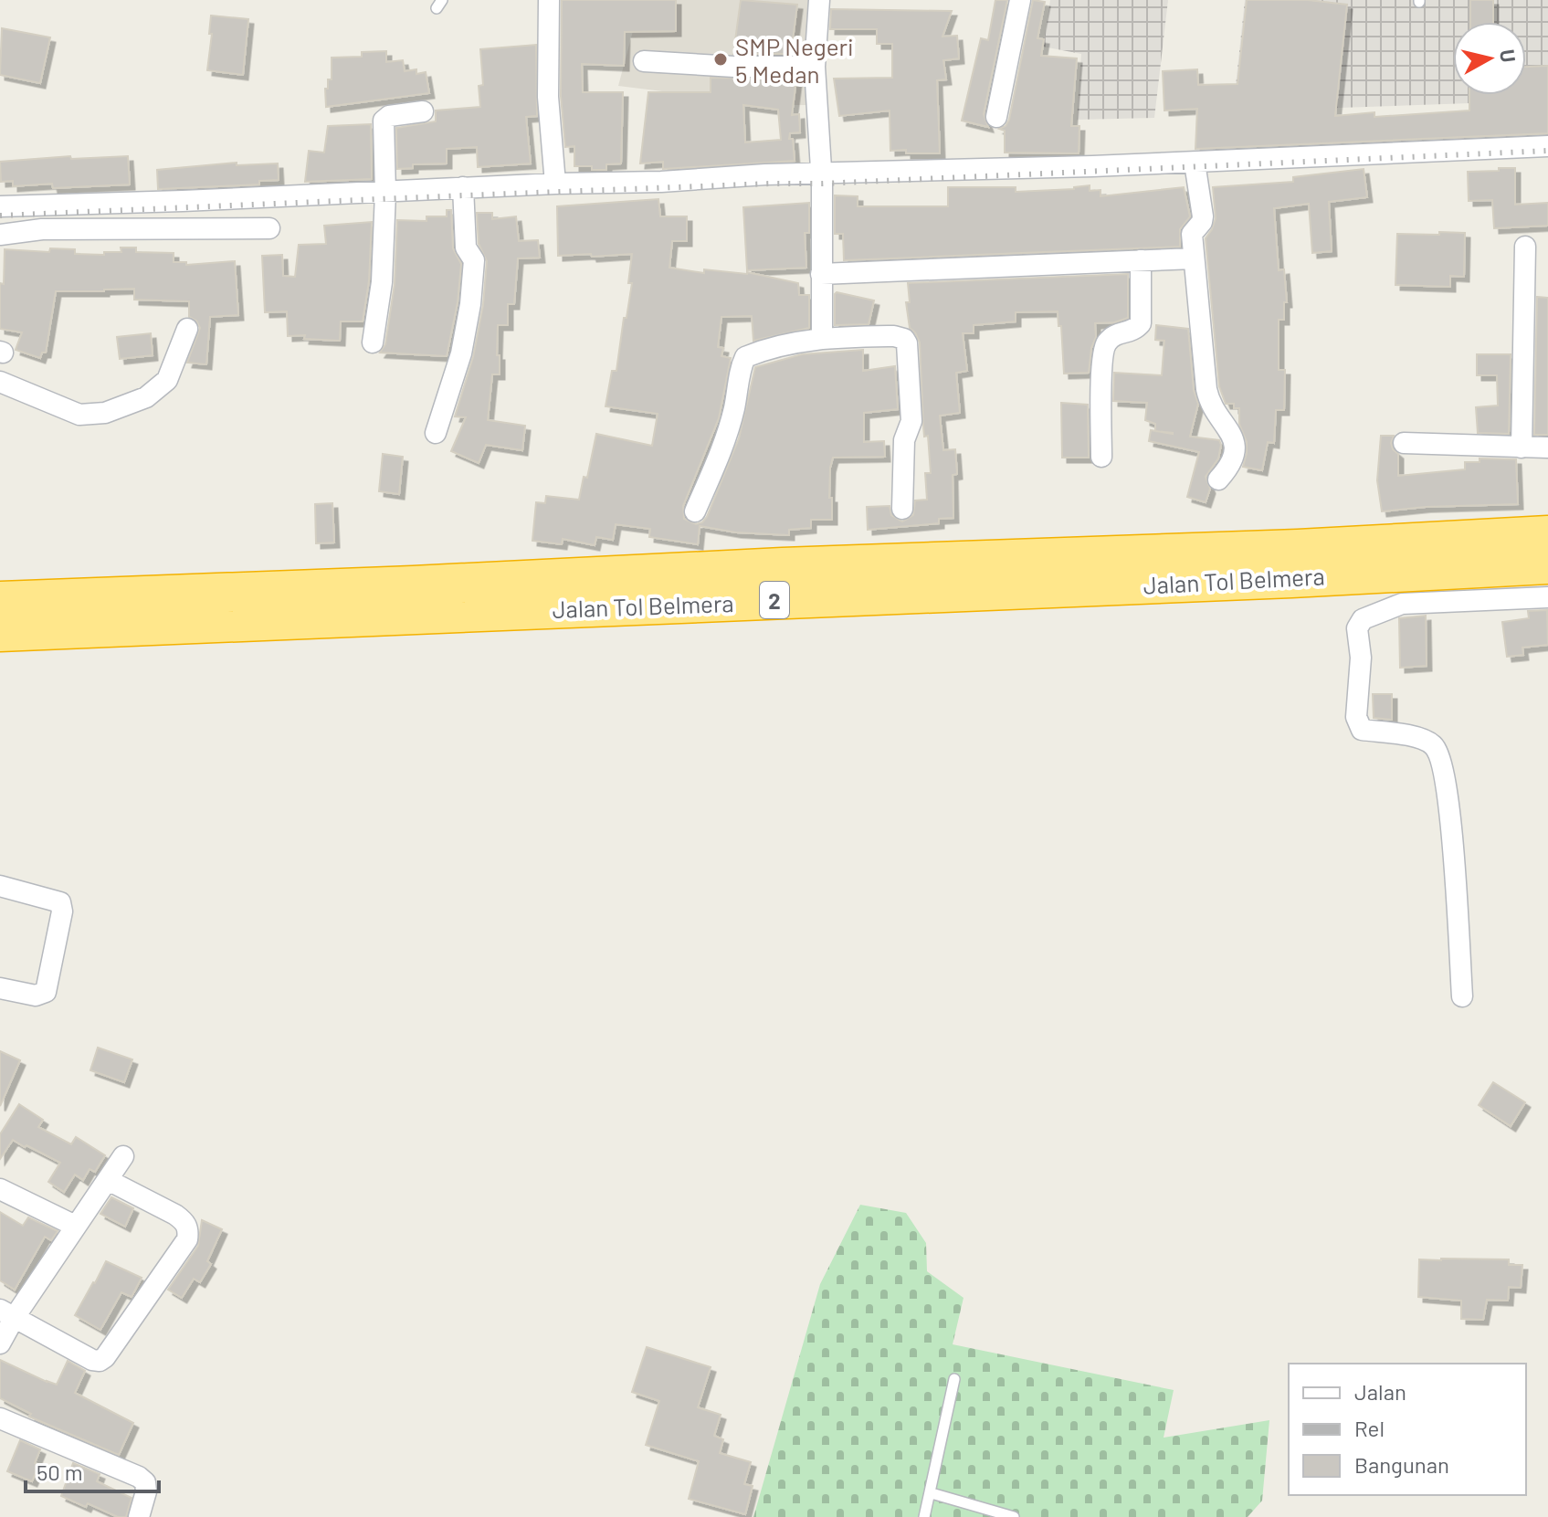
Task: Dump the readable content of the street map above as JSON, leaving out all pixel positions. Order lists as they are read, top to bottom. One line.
{"streets":{"highway":["Jalan Tol Belmera","2"]},"places":["SMP Negeri 5 Medan"],"legend":["Jalan","Rel","Bangunan"],"scale_bar":"50 m","north":"right"}
